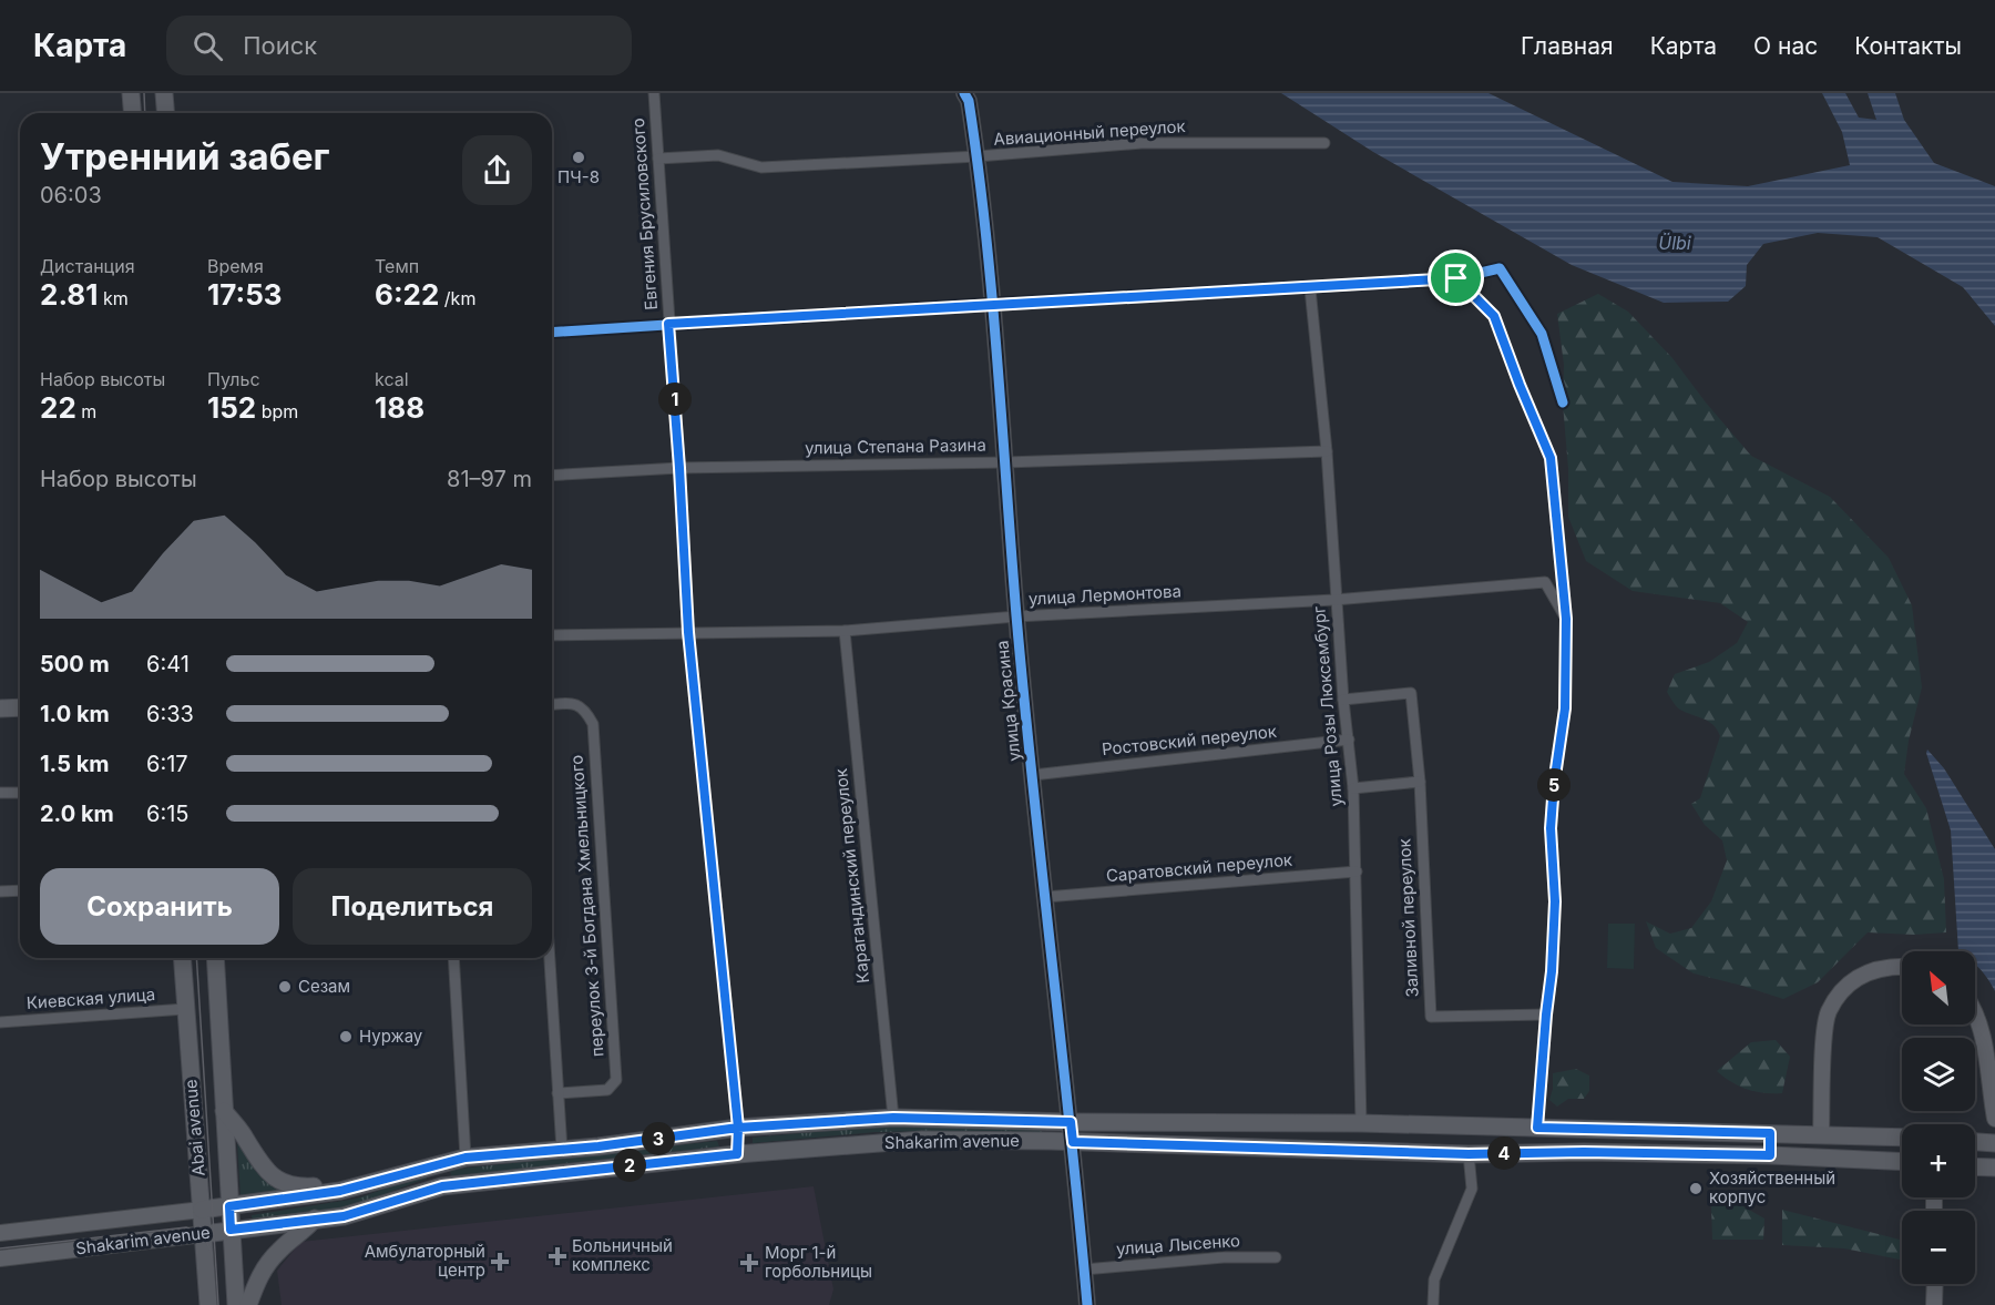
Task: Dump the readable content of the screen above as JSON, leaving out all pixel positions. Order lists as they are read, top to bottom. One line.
{"streets":{"main road":["Abai avenue","Shakarim avenue"],"street":["Авиационный переулок","Евгения Брусиловского","улица Степана Разина","улица Лермонтова","улица Красина","улица Розы Люксембург","Ростовский переулок","Саратовский переулок","Карагандинский переулок","переулок 3-й Богдана Хмельницкого","Заливной переулок","Киевская улица","улица Лысенко"]},"crossings":[["Авиационный переулок","Евгения Брусиловского"],["Авиационный переулок","улица Красина"],["Евгения Брусиловского","улица Степана Разина"],["Евгения Брусиловского","улица Лермонтова"],["Евгения Брусиловского","Shakarim avenue"],["улица Степана Разина","улица Красина"],["улица Степана Разина","улица Розы Люксембург"],["улица Лермонтова","улица Красина"],["улица Лермонтова","улица Розы Люксембург"],["улица Лермонтова","Карагандинский переулок"],["улица Красина","Ростовский переулок"],["улица Красина","Саратовский переулок"],["улица Красина","Shakarim avenue"],["улица Красина","улица Лысенко"],["улица Розы Люксембург","Ростовский переулок"],["улица Розы Люксембург","Саратовский переулок"],["улица Розы Люксембург","Заливной переулок"],["улица Розы Люксембург","Shakarim avenue"],["Карагандинский переулок","Shakarim avenue"],["Киевская улица","Abai avenue"],["Abai avenue","Shakarim avenue"]],"water":["Ülbi"],"places":{"other":["ПЧ-8","Сезам","Нуржау","Хозяйственный корпус"],"health":["Больничный комплекс","Амбулаторный центр","Морг 1-й горбольницы"]},"north":"top left","page":{"header":"Карта","search":"Поиск","nav":["Главная","Карта","О нас","Контакты"],"heading":["Утренний забег","06:03"],"stats":[["Дистанция","2.81 km"],["Время","17:53"],["Темп","6:22 /km"],["Набор высоты","22 m"],["Пульс","152 bpm"],["kcal","188"]],"pins":["1","5","3","4","2"],"chart":["Набор высоты","81–97 m"],"list":[{"name":"500 m","note":"6:41"},{"name":"1.0 km","note":"6:33"},{"name":"1.5 km","note":"6:17"},{"name":"2.0 km","note":"6:15"}],"buttons":["Сохранить","Поделиться"],"map_buttons":["+","−"]}}
